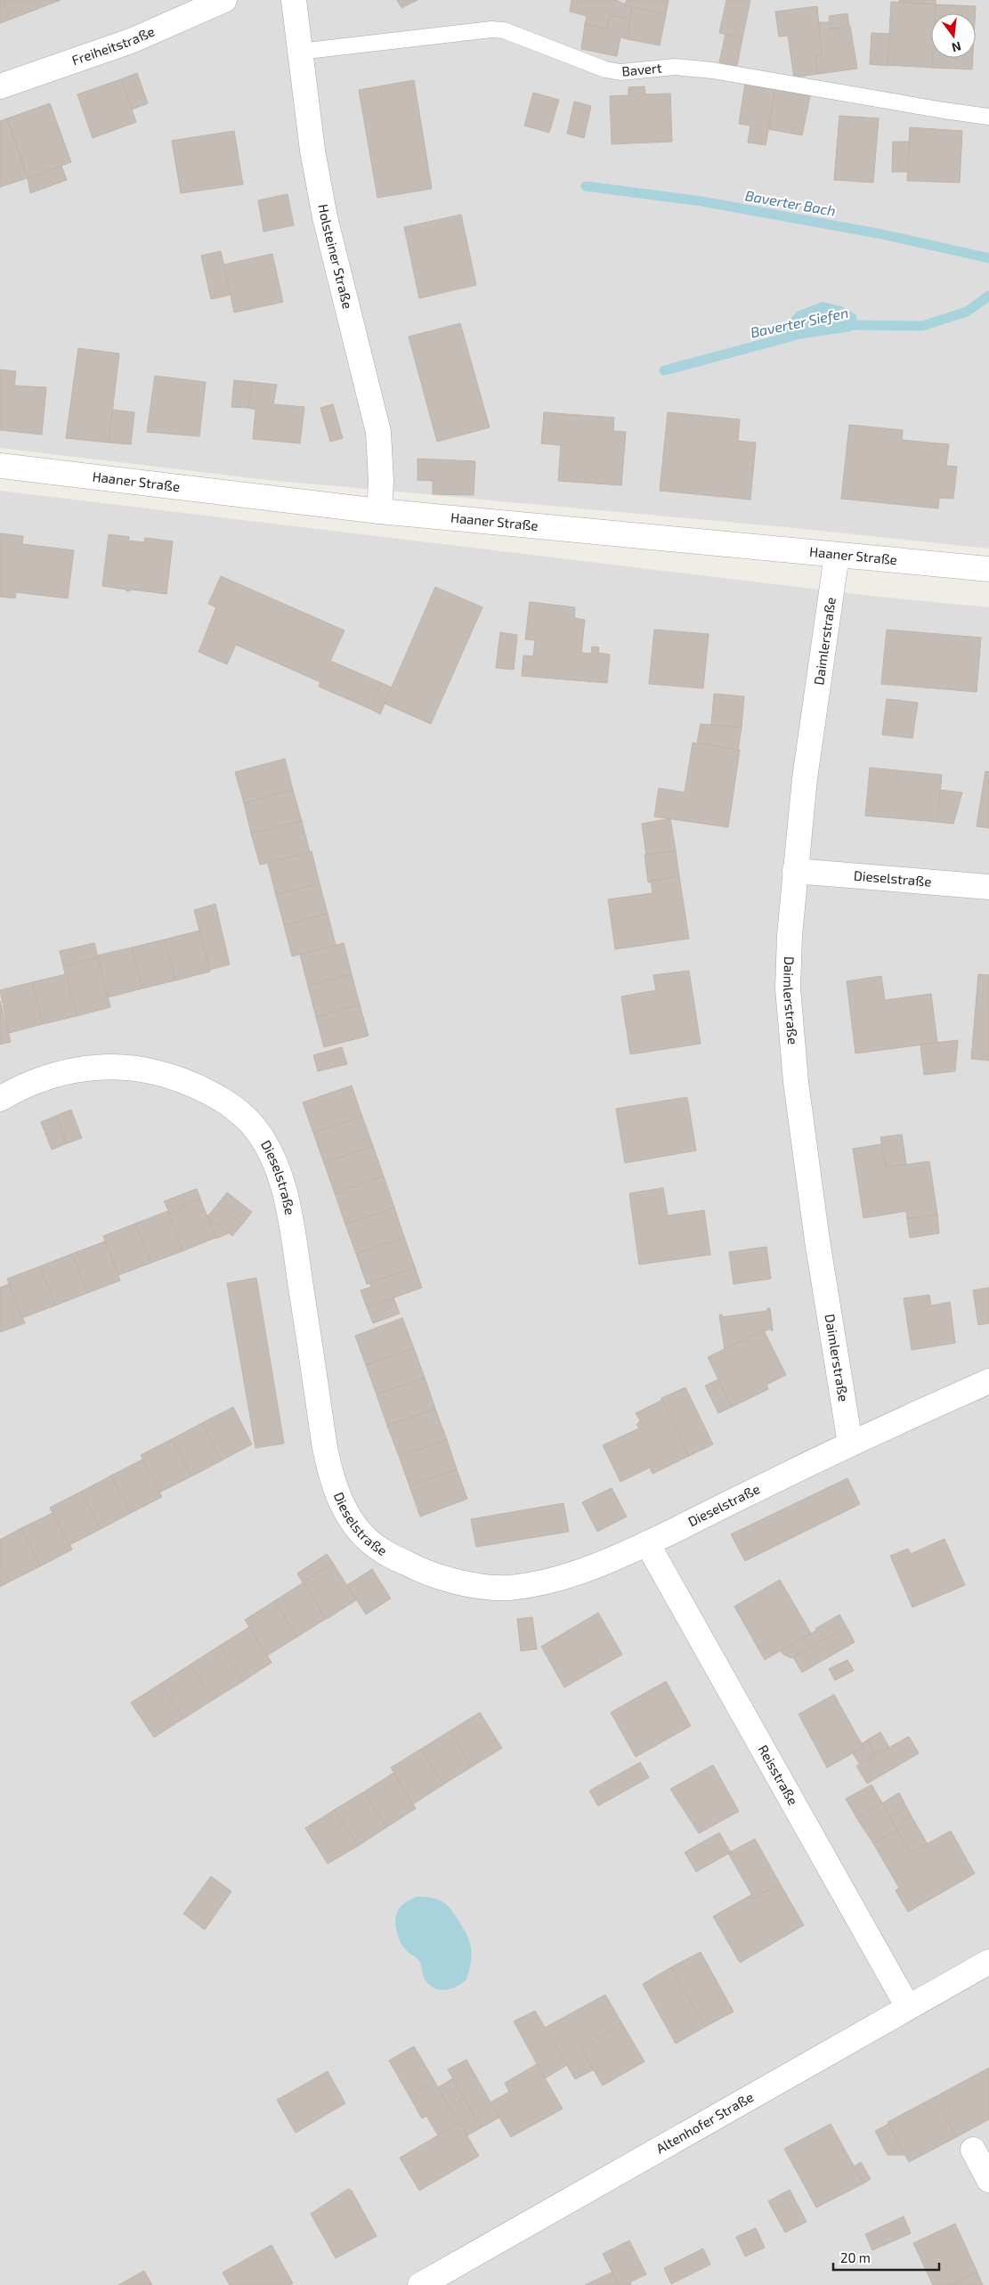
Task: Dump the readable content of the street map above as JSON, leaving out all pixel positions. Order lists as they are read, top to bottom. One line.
{"streets":{"street":["Freiheitstraße","Holsteiner Straße","Haaner Straße","Daimlerstraße","Dieselstraße","Reisstraße","Altenhofer Straße"],"lane":["Bavert"]},"crossings":[["Bavert","Holsteiner Straße"],["Holsteiner Straße","Haaner Straße"],["Haaner Straße","Daimlerstraße"],["Daimlerstraße","Dieselstraße"],["Dieselstraße","Reisstraße"],["Reisstraße","Altenhofer Straße"]],"water":["Baverter Bach","Baverter Siefen"],"scale_bar":"20 m","north":"bottom"}
